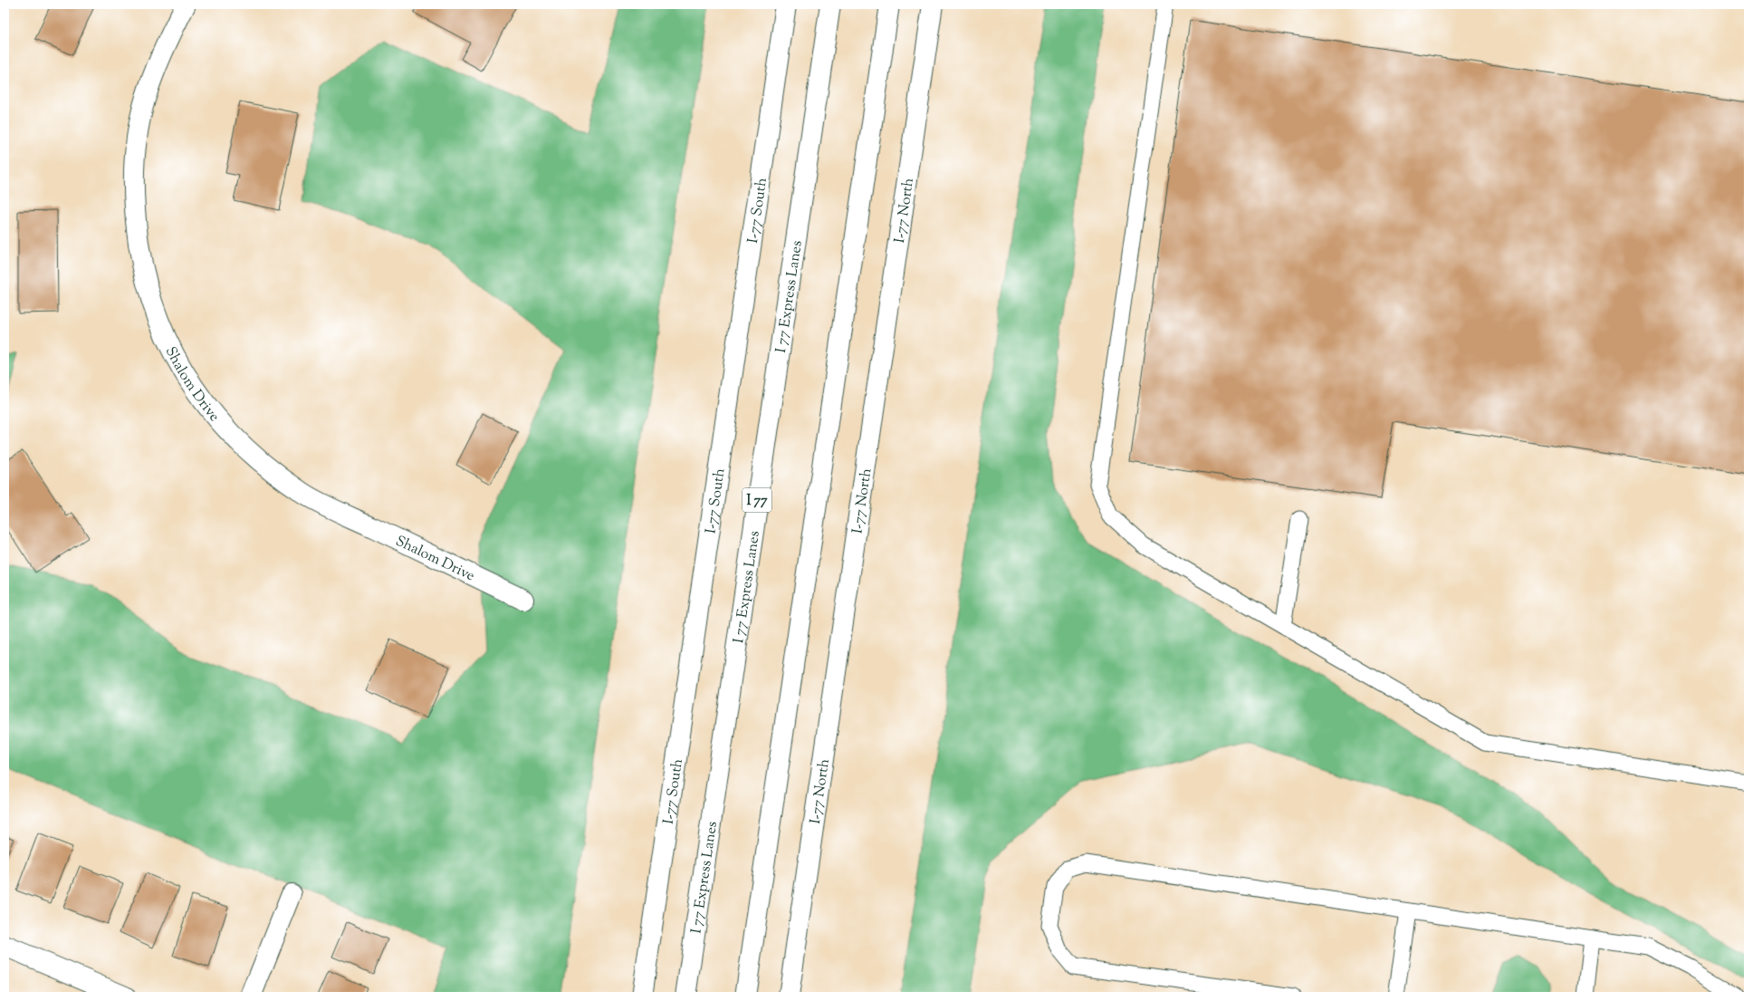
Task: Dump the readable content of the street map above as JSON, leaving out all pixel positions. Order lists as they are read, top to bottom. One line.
{"streets":{"main road":["I-77 South","I-77 North","I 77 Express Lanes","Shalom Drive","I 77"]}}
